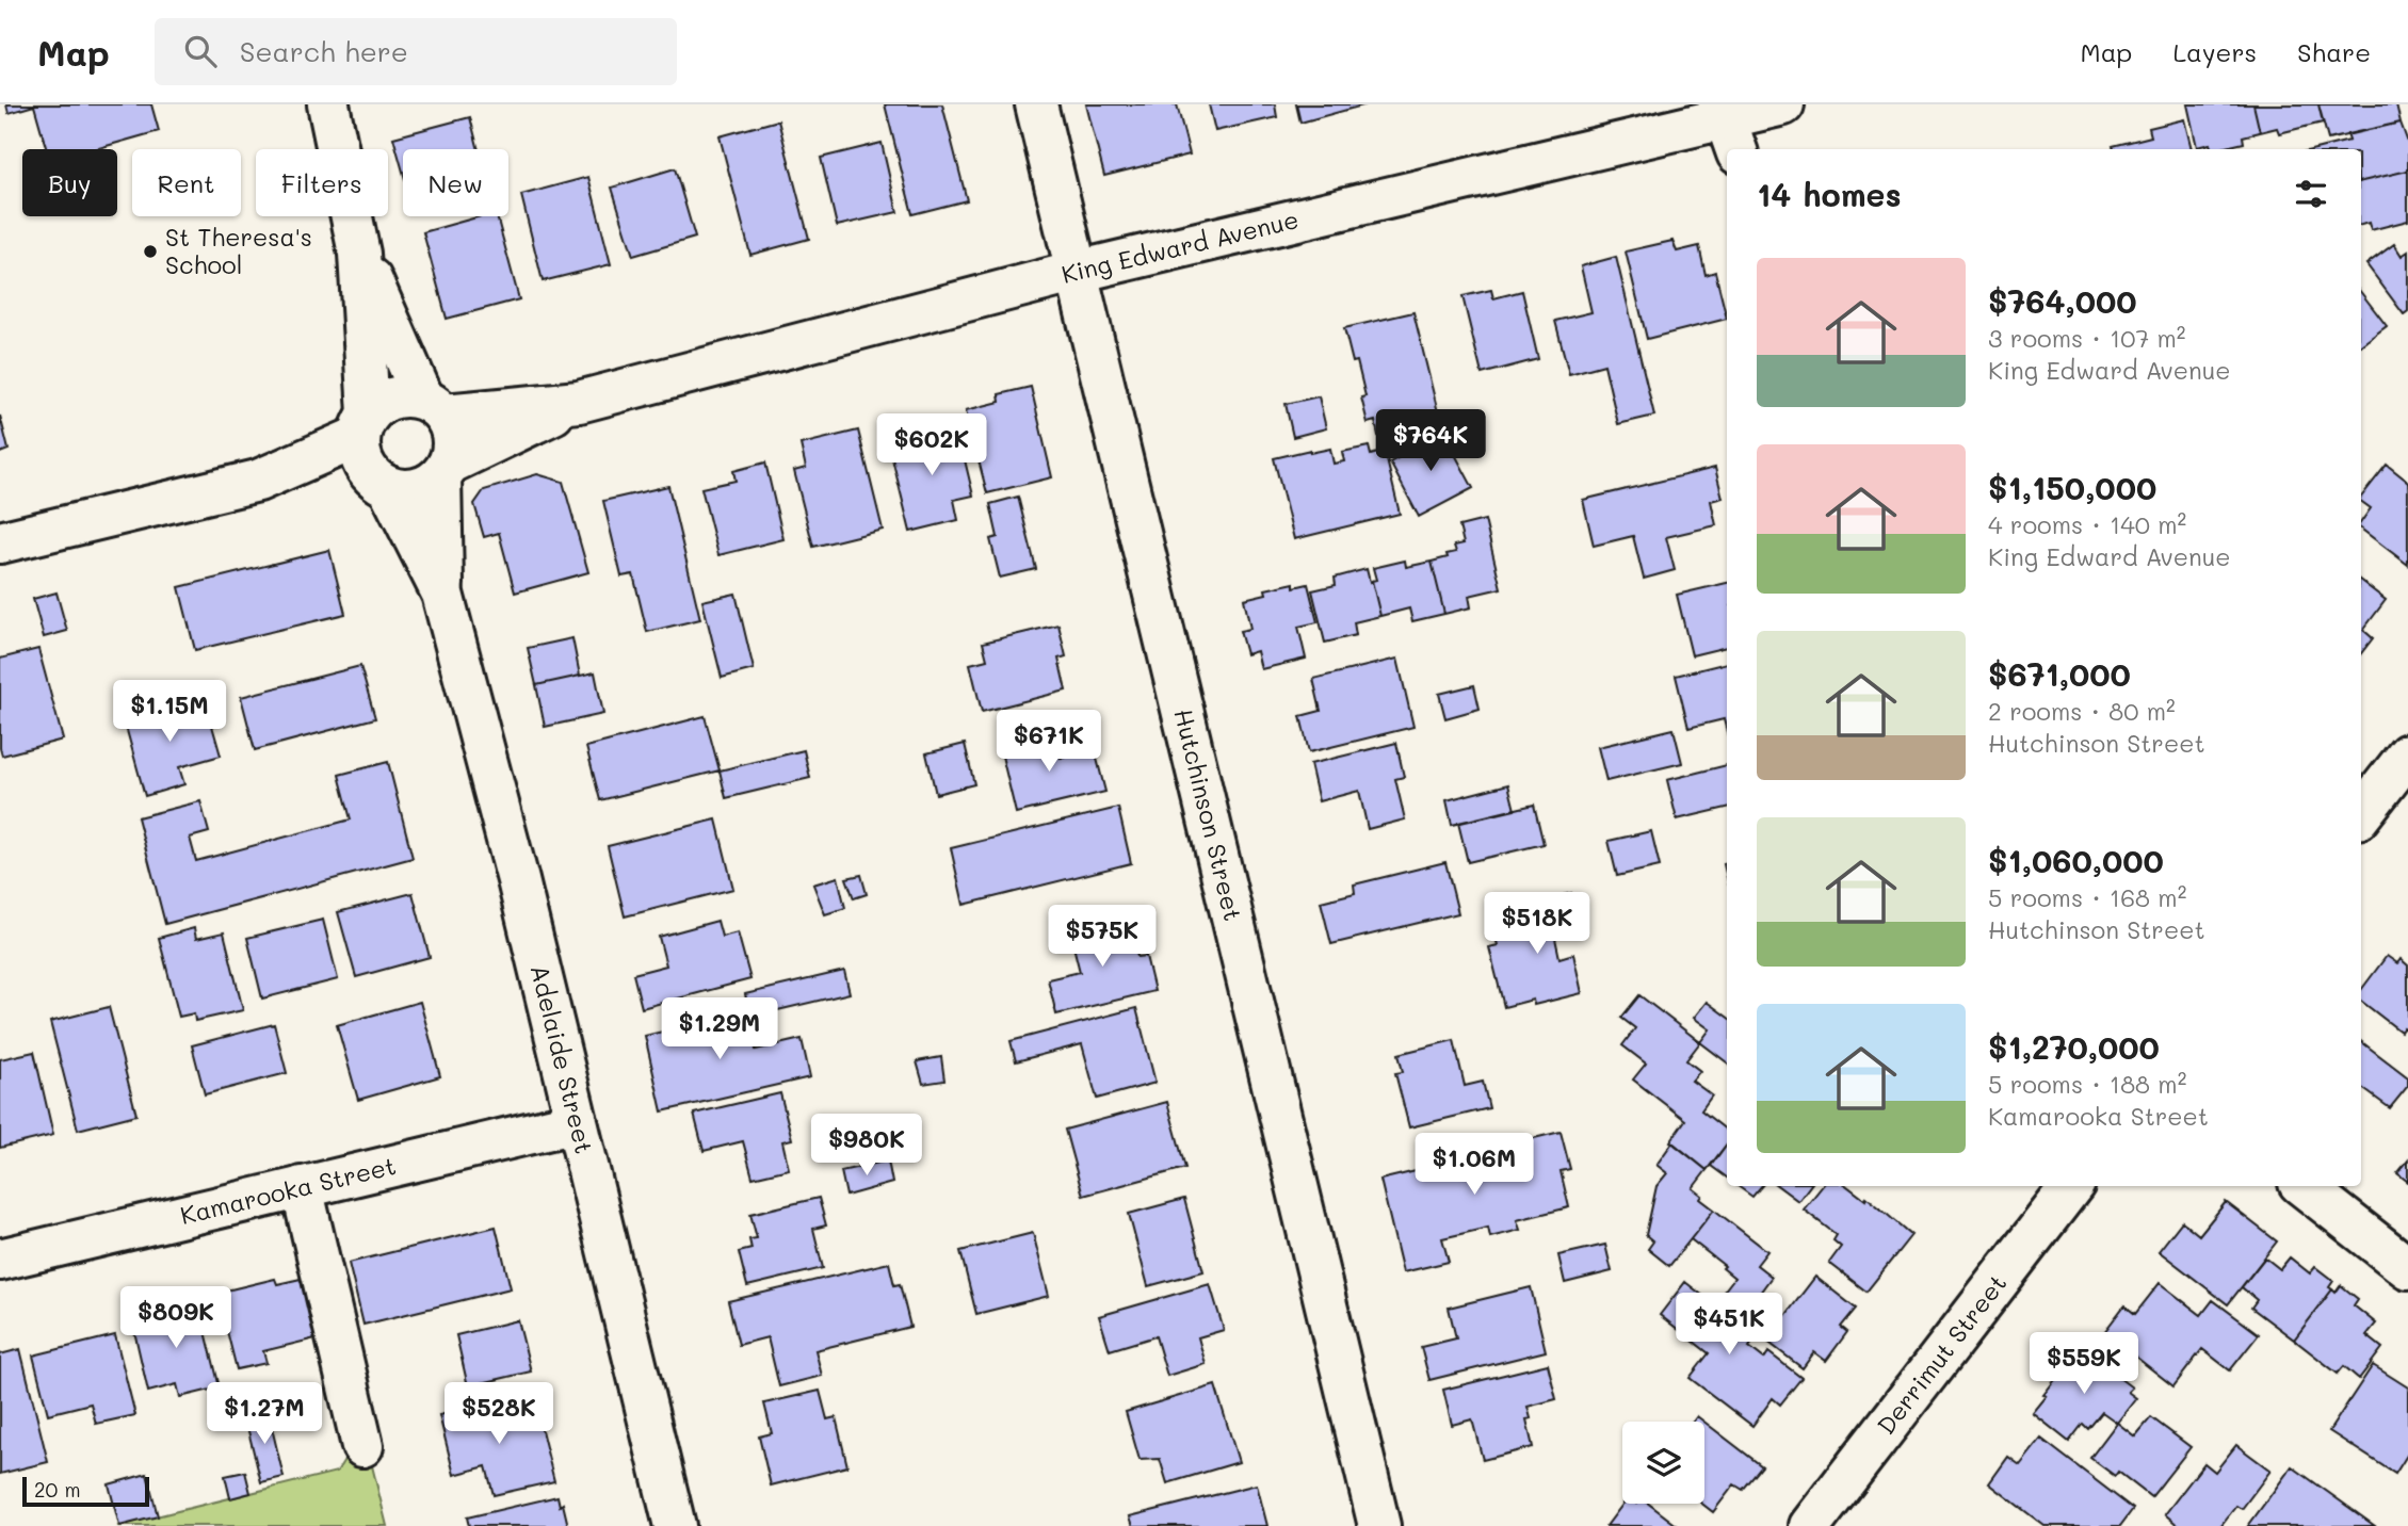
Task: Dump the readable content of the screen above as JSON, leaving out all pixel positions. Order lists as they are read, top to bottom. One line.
{"streets":{"street":["King Edward Avenue","Hutchinson Street","Adelaide Street","Kamarooka Street","Derrimut Street"]},"crossings":[["King Edward Avenue","Hutchinson Street"],["King Edward Avenue","Adelaide Street"],["Adelaide Street","Kamarooka Street"]],"places":["St Theresa's School"],"scale_bar":"20 m","page":{"header":"Map","search":"Search here","nav":["Map","Layers","Share"],"chip":["Buy","Rent","Filters","New"],"heading":"14 homes","list":[{"name":"$764,000","note":"3 rooms · 107 m² · King Edward Avenue"},{"name":"$1,150,000","note":"4 rooms · 140 m² · King Edward Avenue"},{"name":"$671,000","note":"2 rooms · 80 m² · Hutchinson Street"},{"name":"$1,060,000","note":"5 rooms · 168 m² · Hutchinson Street"},{"name":"$1,270,000","note":"5 rooms · 188 m² · Kamarooka Street"}],"price":["$764K","$602K","$1.15M","$671K","$518K","$575K","$1.29M","$980K","$1.06M","$809K","$451K","$559K","$1.27M","$528K"],"scale":"20 m"}}
